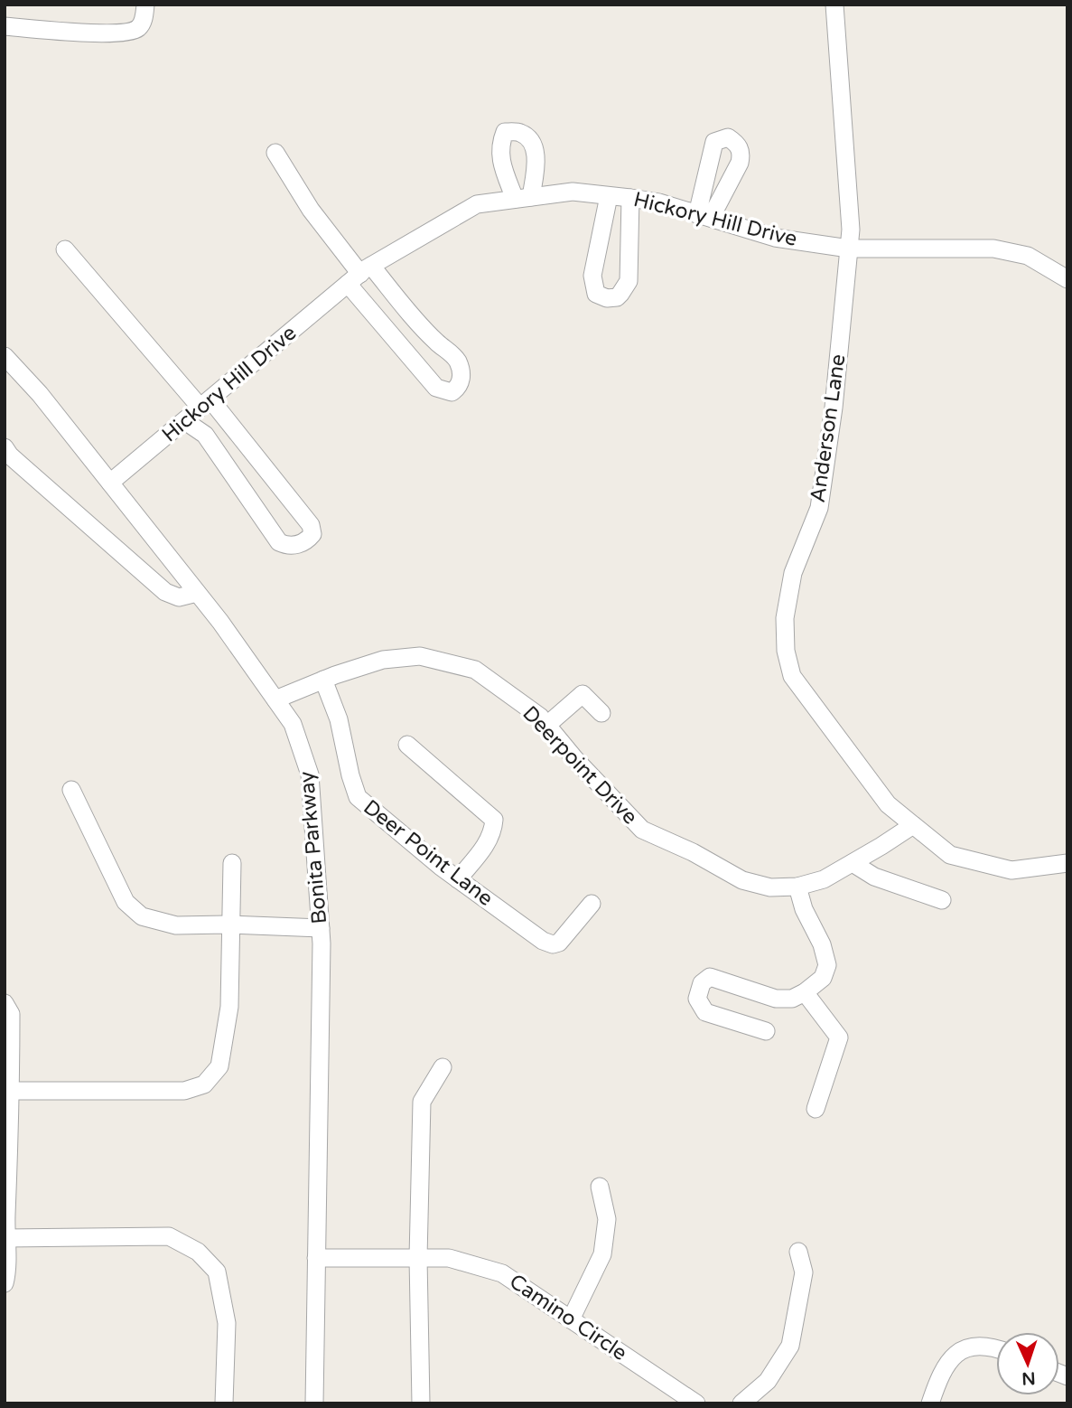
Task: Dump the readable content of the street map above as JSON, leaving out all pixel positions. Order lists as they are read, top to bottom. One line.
{"streets":{"street":["Hickory Hill Drive","Anderson Lane","Deerpoint Drive","Bonita Parkway","Deer Point Lane","Camino Circle"]},"crossings":[["Hickory Hill Drive","Anderson Lane"],["Hickory Hill Drive","Bonita Parkway"],["Anderson Lane","Deerpoint Drive"],["Deerpoint Drive","Bonita Parkway"],["Deerpoint Drive","Deer Point Lane"],["Bonita Parkway","Camino Circle"]],"north":"bottom"}
